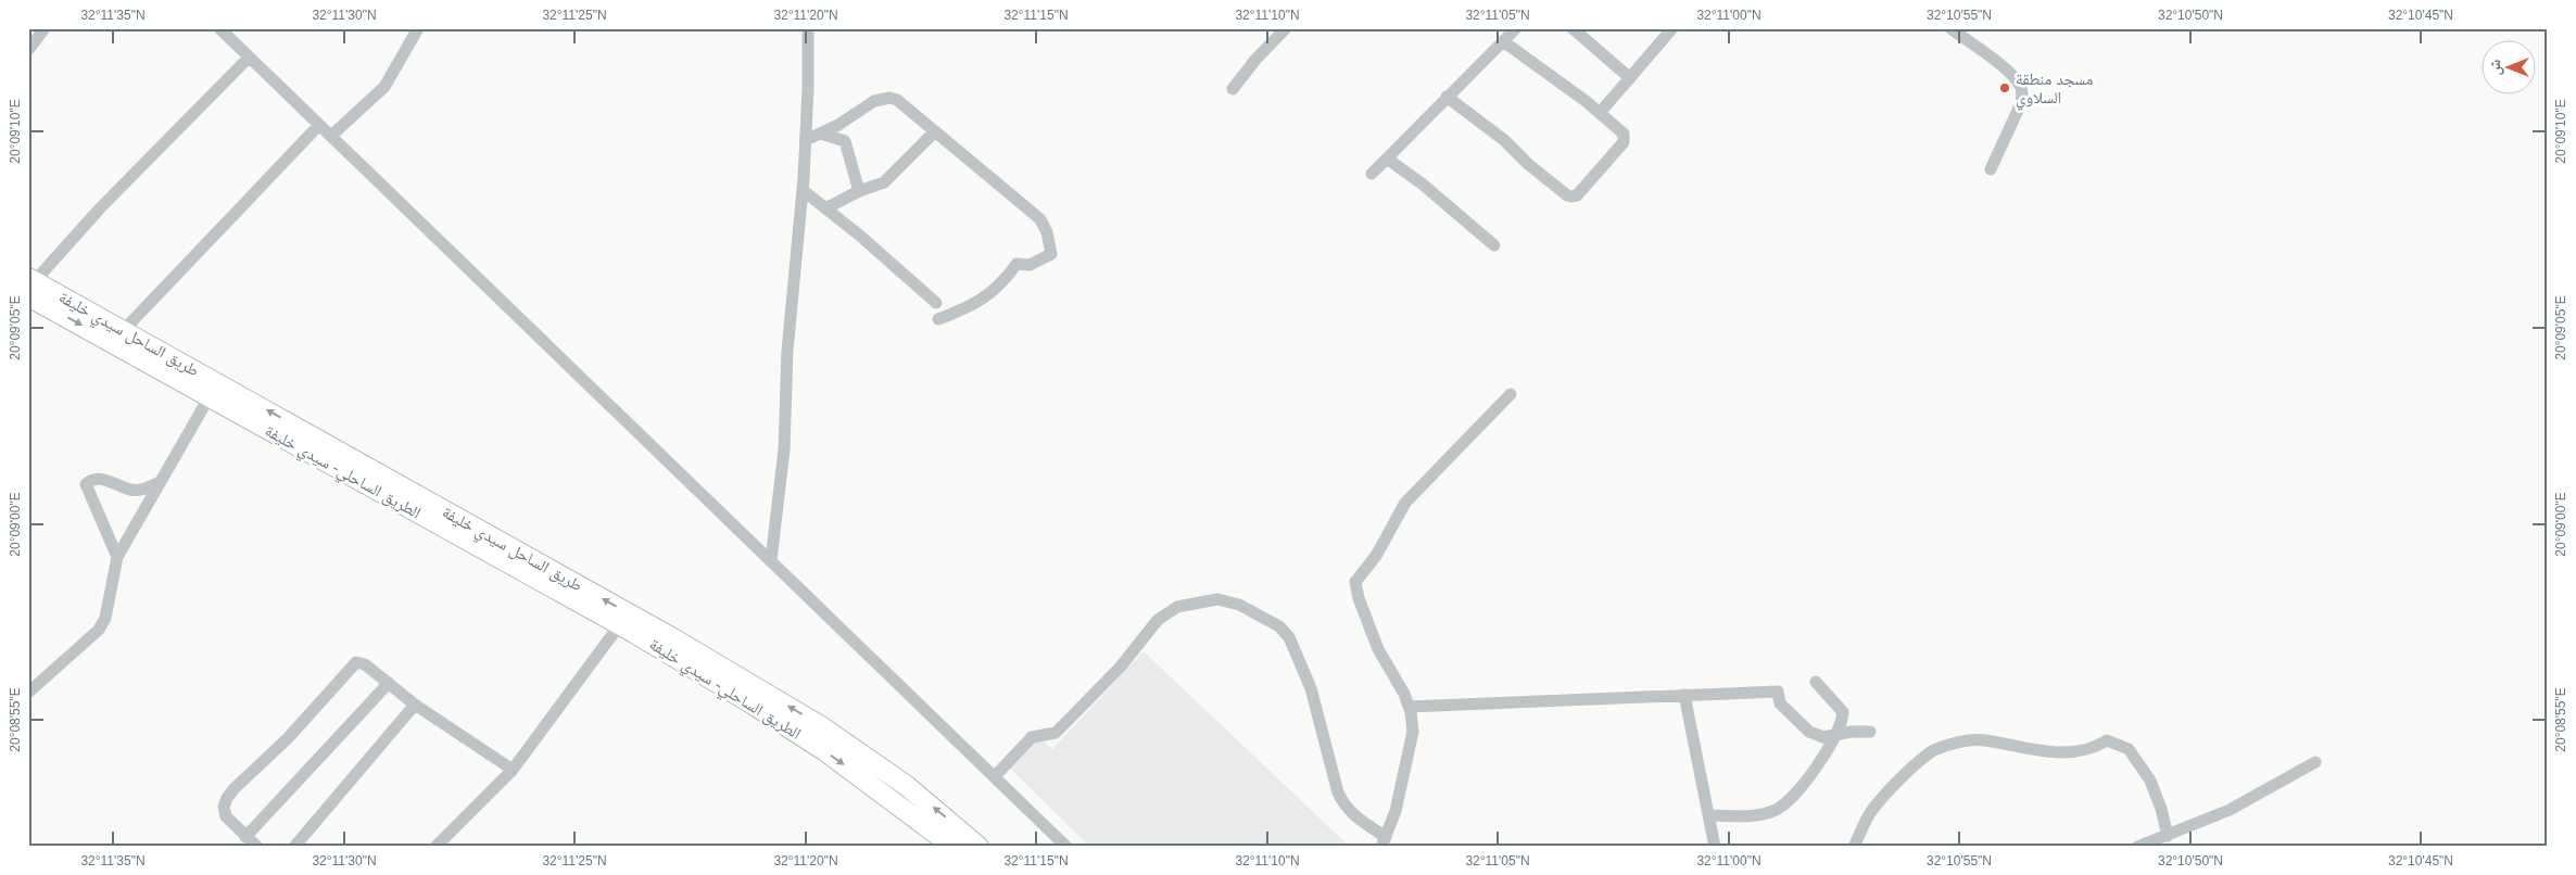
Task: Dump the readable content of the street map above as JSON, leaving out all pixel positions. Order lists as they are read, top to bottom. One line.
{"streets":{"highway":["طريق الساحل سيدي خليفة","الطريق الساحلي- سيدي خليفة"]},"crossings":[["طريق الساحل سيدي خليفة","الطريق الساحلي- سيدي خليفة"]],"one_way":["طريق الساحل سيدي خليفة","الطريق الساحلي- سيدي خليفة"],"places":["مسجد منطقة السلاوي"],"north":"left","coordinates":["32°11'35\"N","32°11'30\"N","32°11'25\"N","32°11'20\"N","32°11'15\"N","32°11'10\"N","32°11'05\"N","32°11'00\"N","32°10'55\"N","32°10'50\"N","32°10'45\"N","20°09'10\"E","20°09'05\"E","20°09'00\"E","20°08'55\"E"]}
